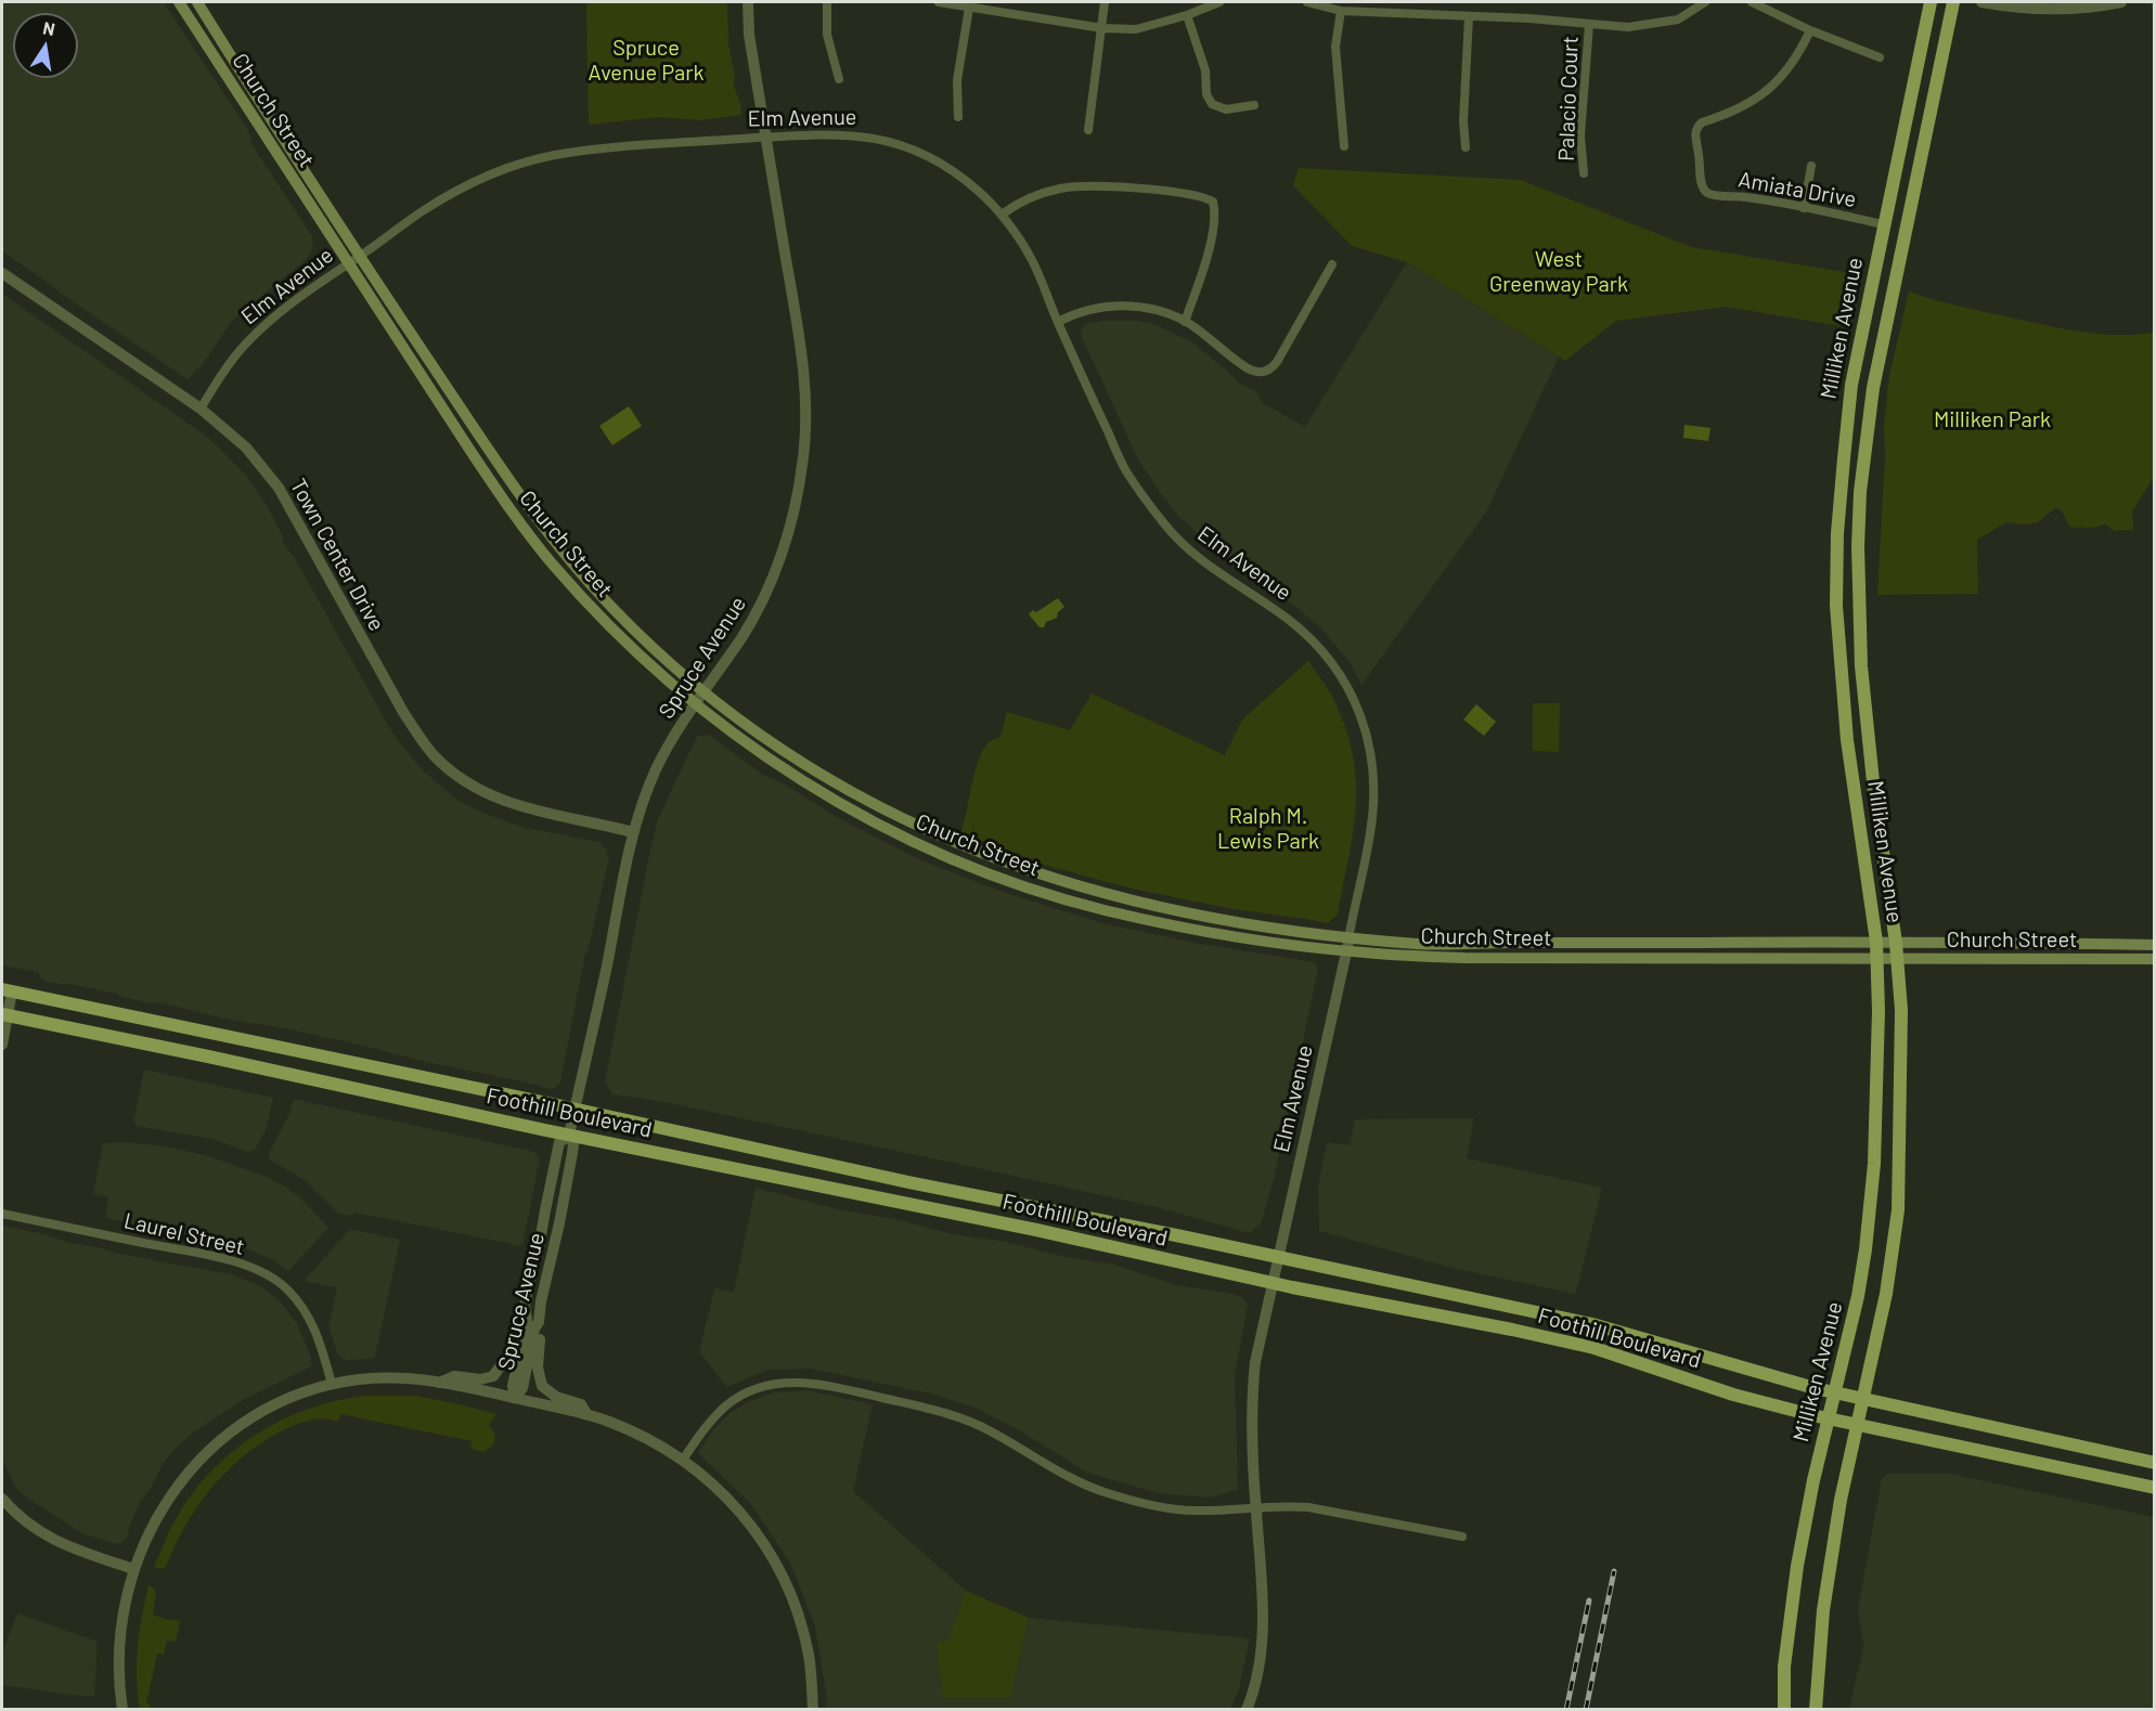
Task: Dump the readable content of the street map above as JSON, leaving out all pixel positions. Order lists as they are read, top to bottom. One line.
{"streets":{"main road":["Church Street","Milliken Avenue","Foothill Boulevard"],"street":["Palacio Court","Elm Avenue","Amiata Drive","Town Center Drive","Spruce Avenue","Laurel Street"]},"crossings":[["Church Street","Elm Avenue"],["Church Street","Milliken Avenue"],["Church Street","Spruce Avenue"],["Elm Avenue","Town Center Drive"],["Elm Avenue","Spruce Avenue"],["Elm Avenue","Foothill Boulevard"],["Amiata Drive","Milliken Avenue"],["Milliken Avenue","Foothill Boulevard"],["Town Center Drive","Spruce Avenue"],["Spruce Avenue","Foothill Boulevard"]],"parks":["Spruce Avenue Park","West Greenway Park","Milliken Park","Ralph M. Lewis Park"],"north":"top"}
